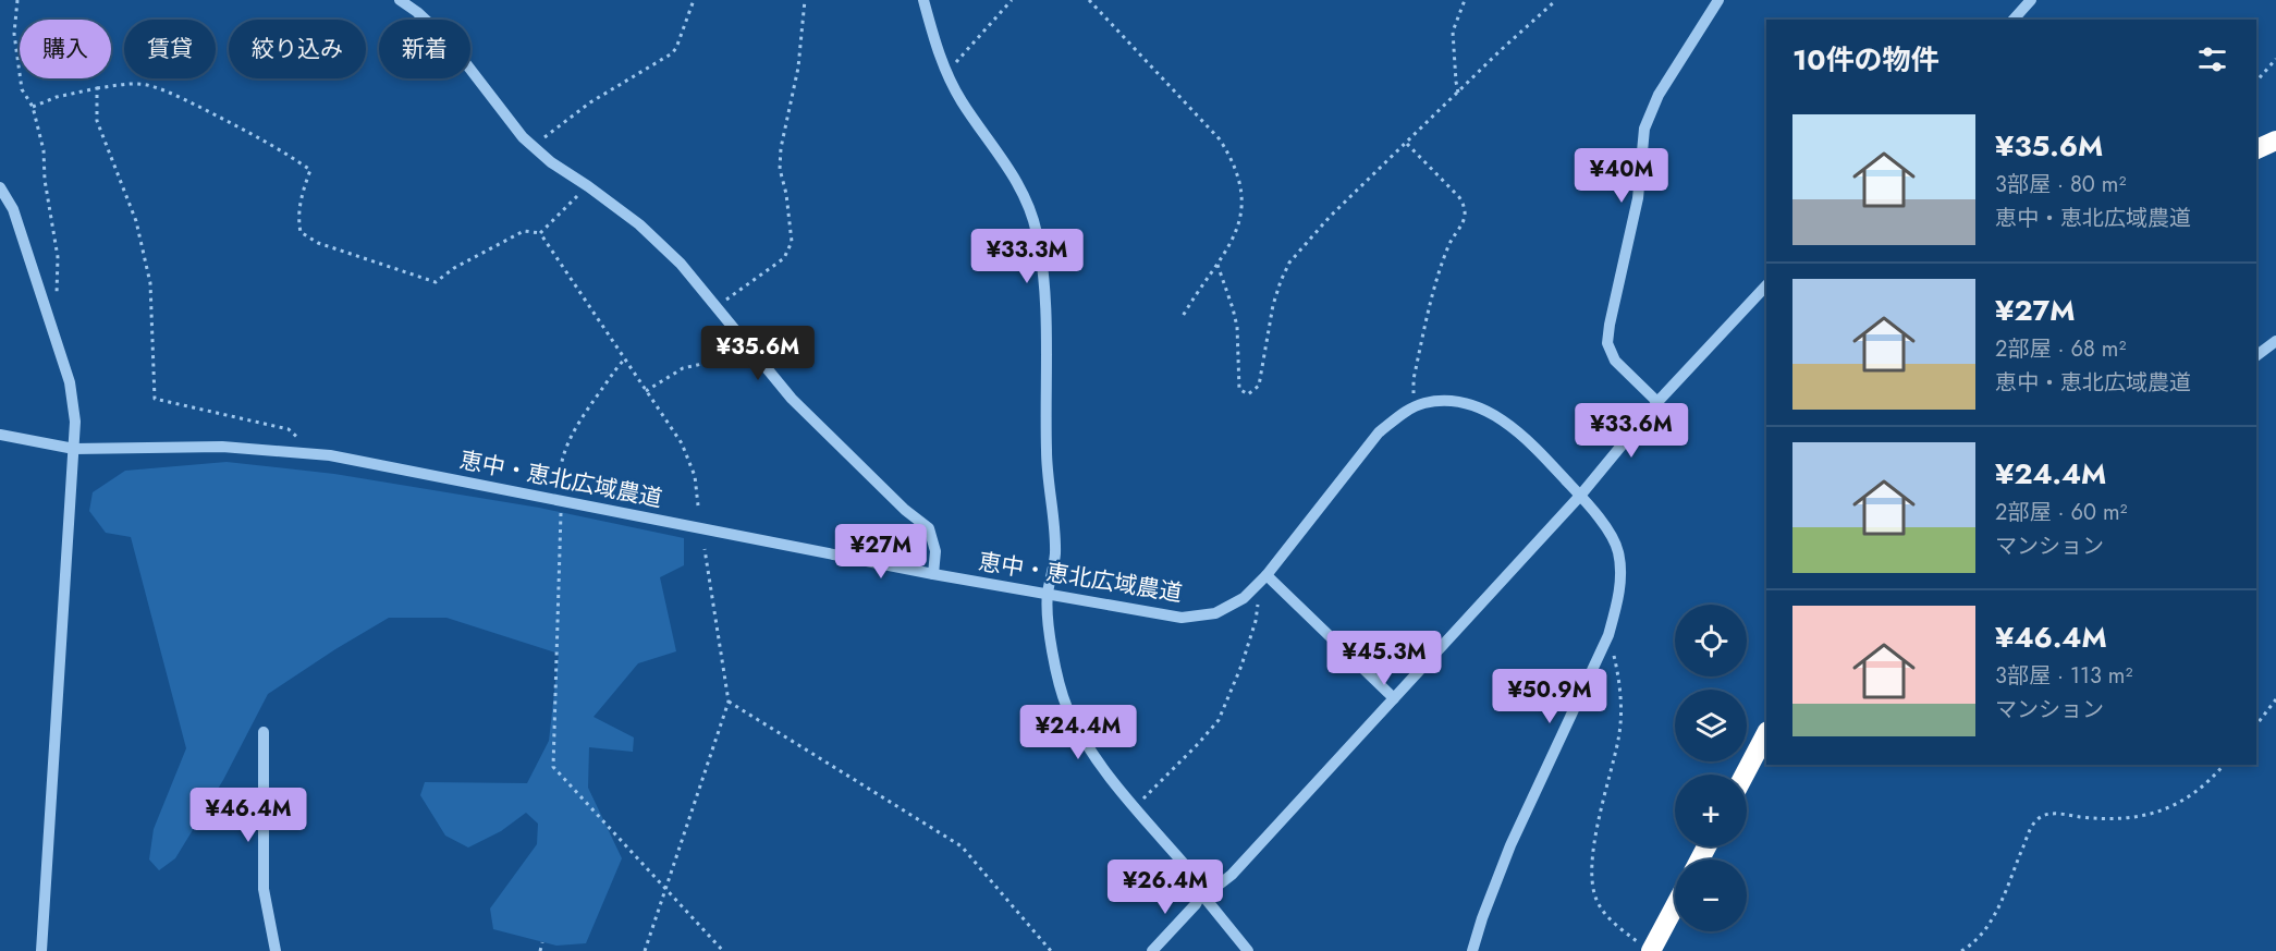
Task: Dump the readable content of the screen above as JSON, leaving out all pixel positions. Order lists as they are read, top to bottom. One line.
{"streets":{"street":["恵中・恵北広域農道"]},"page":{"chip":["購入","賃貸","絞り込み","新着"],"heading":"10件の物件","list":[{"name":"¥35.6M","note":"3部屋 · 80 m² · 恵中・恵北広域農道"},{"name":"¥27M","note":"2部屋 · 68 m² · 恵中・恵北広域農道"},{"name":"¥24.4M","note":"2部屋 · 60 m² · マンション"},{"name":"¥46.4M","note":"3部屋 · 113 m² · マンション"}],"price":["¥40M","¥33.3M","¥35.6M","¥33.6M","¥27M","¥45.3M","¥50.9M","¥24.4M","¥46.4M","¥26.4M"],"map_buttons":["+","−"]}}
